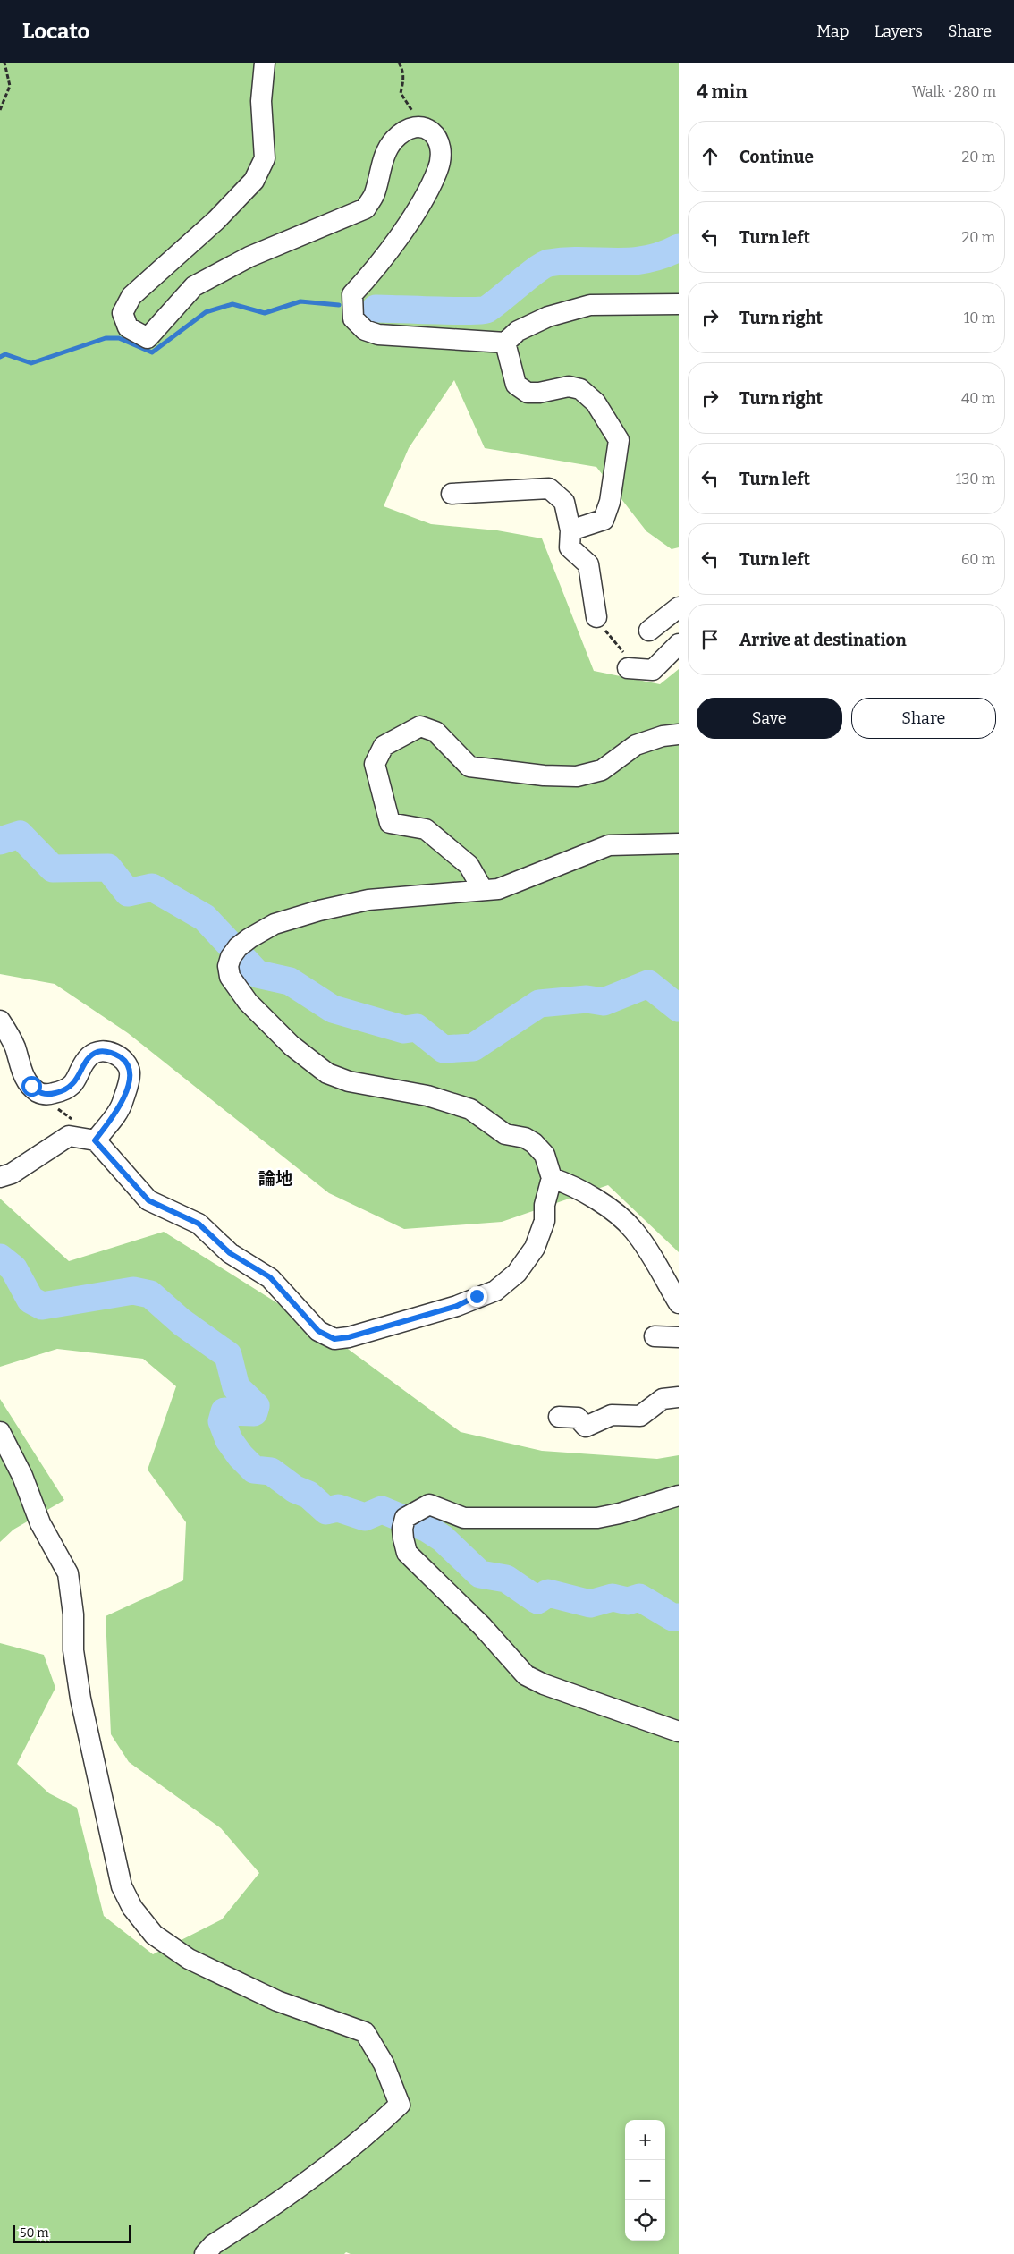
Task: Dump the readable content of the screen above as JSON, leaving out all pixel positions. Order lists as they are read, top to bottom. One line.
{"districts":["論地"],"scale_bar":"50 m","page":{"header":"Locato","nav":["Map","Layers","Share"],"heading":["4 min","Walk · 280 m"],"list":[["Continue","20 m"],["Turn left","20 m"],["Turn right","10 m"],["Turn right","40 m"],["Turn left","130 m"],["Turn left","60 m"],"Arrive at destination"],"buttons":["Save","Share"],"map_buttons":["+","−"],"scale":"50 m"}}
